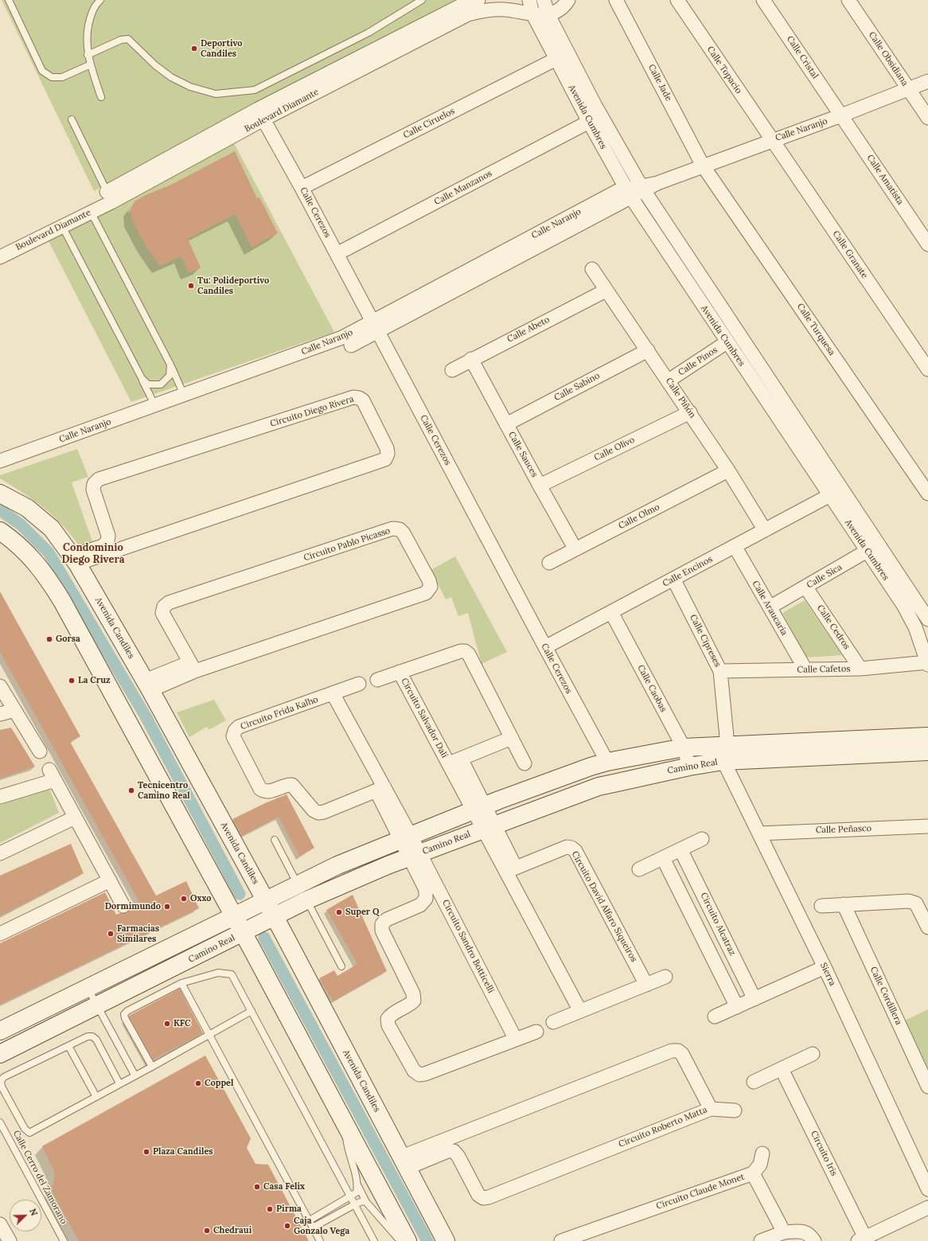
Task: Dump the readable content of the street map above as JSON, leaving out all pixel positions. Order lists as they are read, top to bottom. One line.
{"streets":{"street":["Calle Cristal","Calle Obsidiana","Calle Topacio","Calle Jade","Boulevard Diamante","Avenida Cumbres","Calle Ciruelos","Calle Naranjo","Calle Amatista","Calle Manzanos","Calle Cerezos","Calle Granate","Calle Abeto","Calle Turquesa","Calle Pinos","Calle Sabino","Calle Piñón","Circuito Diego Rivera","Calle Olivo","Calle Sauces","Calle Olmo","Circuito Pablo Picasso","Calle Encinos","Calle Sica","Calle Araucaria","Calle Cedros","Avenida Candiles","Calle Cipreses","Calle Cafetos","Calle Caobas","Circuito Frida Kalho","Circuito Salvador Dalí","Camino Real","Calle Peñasco","Circuito David Alfaro Siqueiros","Circuito Alcatraz","Circuito Sandro Botticelli","Sierra","Calle Cordillera","Circuito Roberto Matta","Circuito Iris","Circuito Claude Monet"],"lane":["Calle Cerro del Zamorano"]},"crossings":[["Calle Cristal","Calle Naranjo"],["Calle Cristal","Calle Amatista"],["Calle Obsidiana","Calle Naranjo"],["Calle Topacio","Calle Naranjo"],["Calle Topacio","Calle Granate"],["Calle Jade","Calle Naranjo"],["Calle Jade","Calle Turquesa"],["Boulevard Diamante","Avenida Cumbres"],["Boulevard Diamante","Calle Cerezos"],["Avenida Cumbres","Calle Ciruelos"],["Avenida Cumbres","Calle Naranjo"],["Avenida Cumbres","Calle Manzanos"],["Avenida Cumbres","Calle Pinos"],["Avenida Cumbres","Calle Encinos"],["Avenida Cumbres","Calle Sica"],["Avenida Cumbres","Calle Cafetos"],["Calle Ciruelos","Calle Cerezos"],["Calle Naranjo","Calle Amatista"],["Calle Naranjo","Calle Cerezos"],["Calle Naranjo","Calle Granate"],["Calle Naranjo","Calle Turquesa"],["Calle Manzanos","Calle Cerezos"],["Calle Cerezos","Calle Encinos"],["Calle Cerezos","Camino Real"],["Calle Abeto","Calle Piñón"],["Calle Abeto","Calle Sauces"],["Calle Pinos","Calle Piñón"],["Calle Sabino","Calle Piñón"],["Calle Sabino","Calle Sauces"],["Calle Piñón","Calle Olivo"],["Calle Piñón","Calle Olmo"],["Calle Piñón","Calle Encinos"],["Circuito Diego Rivera","Avenida Candiles"],["Calle Olivo","Calle Sauces"],["Calle Sauces","Calle Olmo"],["Circuito Pablo Picasso","Avenida Candiles"],["Calle Encinos","Calle Araucaria"],["Calle Encinos","Calle Cipreses"],["Calle Encinos","Calle Caobas"],["Calle Sica","Calle Araucaria"],["Calle Sica","Calle Cedros"],["Calle Araucaria","Calle Cafetos"],["Calle Cedros","Calle Cafetos"],["Avenida Candiles","Camino Real"],["Avenida Candiles","Circuito Roberto Matta"],["Calle Cipreses","Calle Cafetos"],["Calle Cipreses","Camino Real"],["Calle Caobas","Camino Real"],["Circuito Salvador Dalí","Camino Real"],["Camino Real","Circuito Sandro Botticelli"],["Camino Real","Sierra"],["Calle Peñasco","Sierra"]],"districts":["Condominio Diego Rivera"],"places":["Deportivo Candiles","Tu: Polideportivo Candiles","Gorsa","La Cruz","Tecnicentro Camino Real","Oxxo","Dormimundo","Super Q","Farmacias Similares","KFC","Coppel","Plaza Candiles","Casa Felix","Pirma","Caja Gonzalo Vega","Chedraui"],"north":"top right"}
